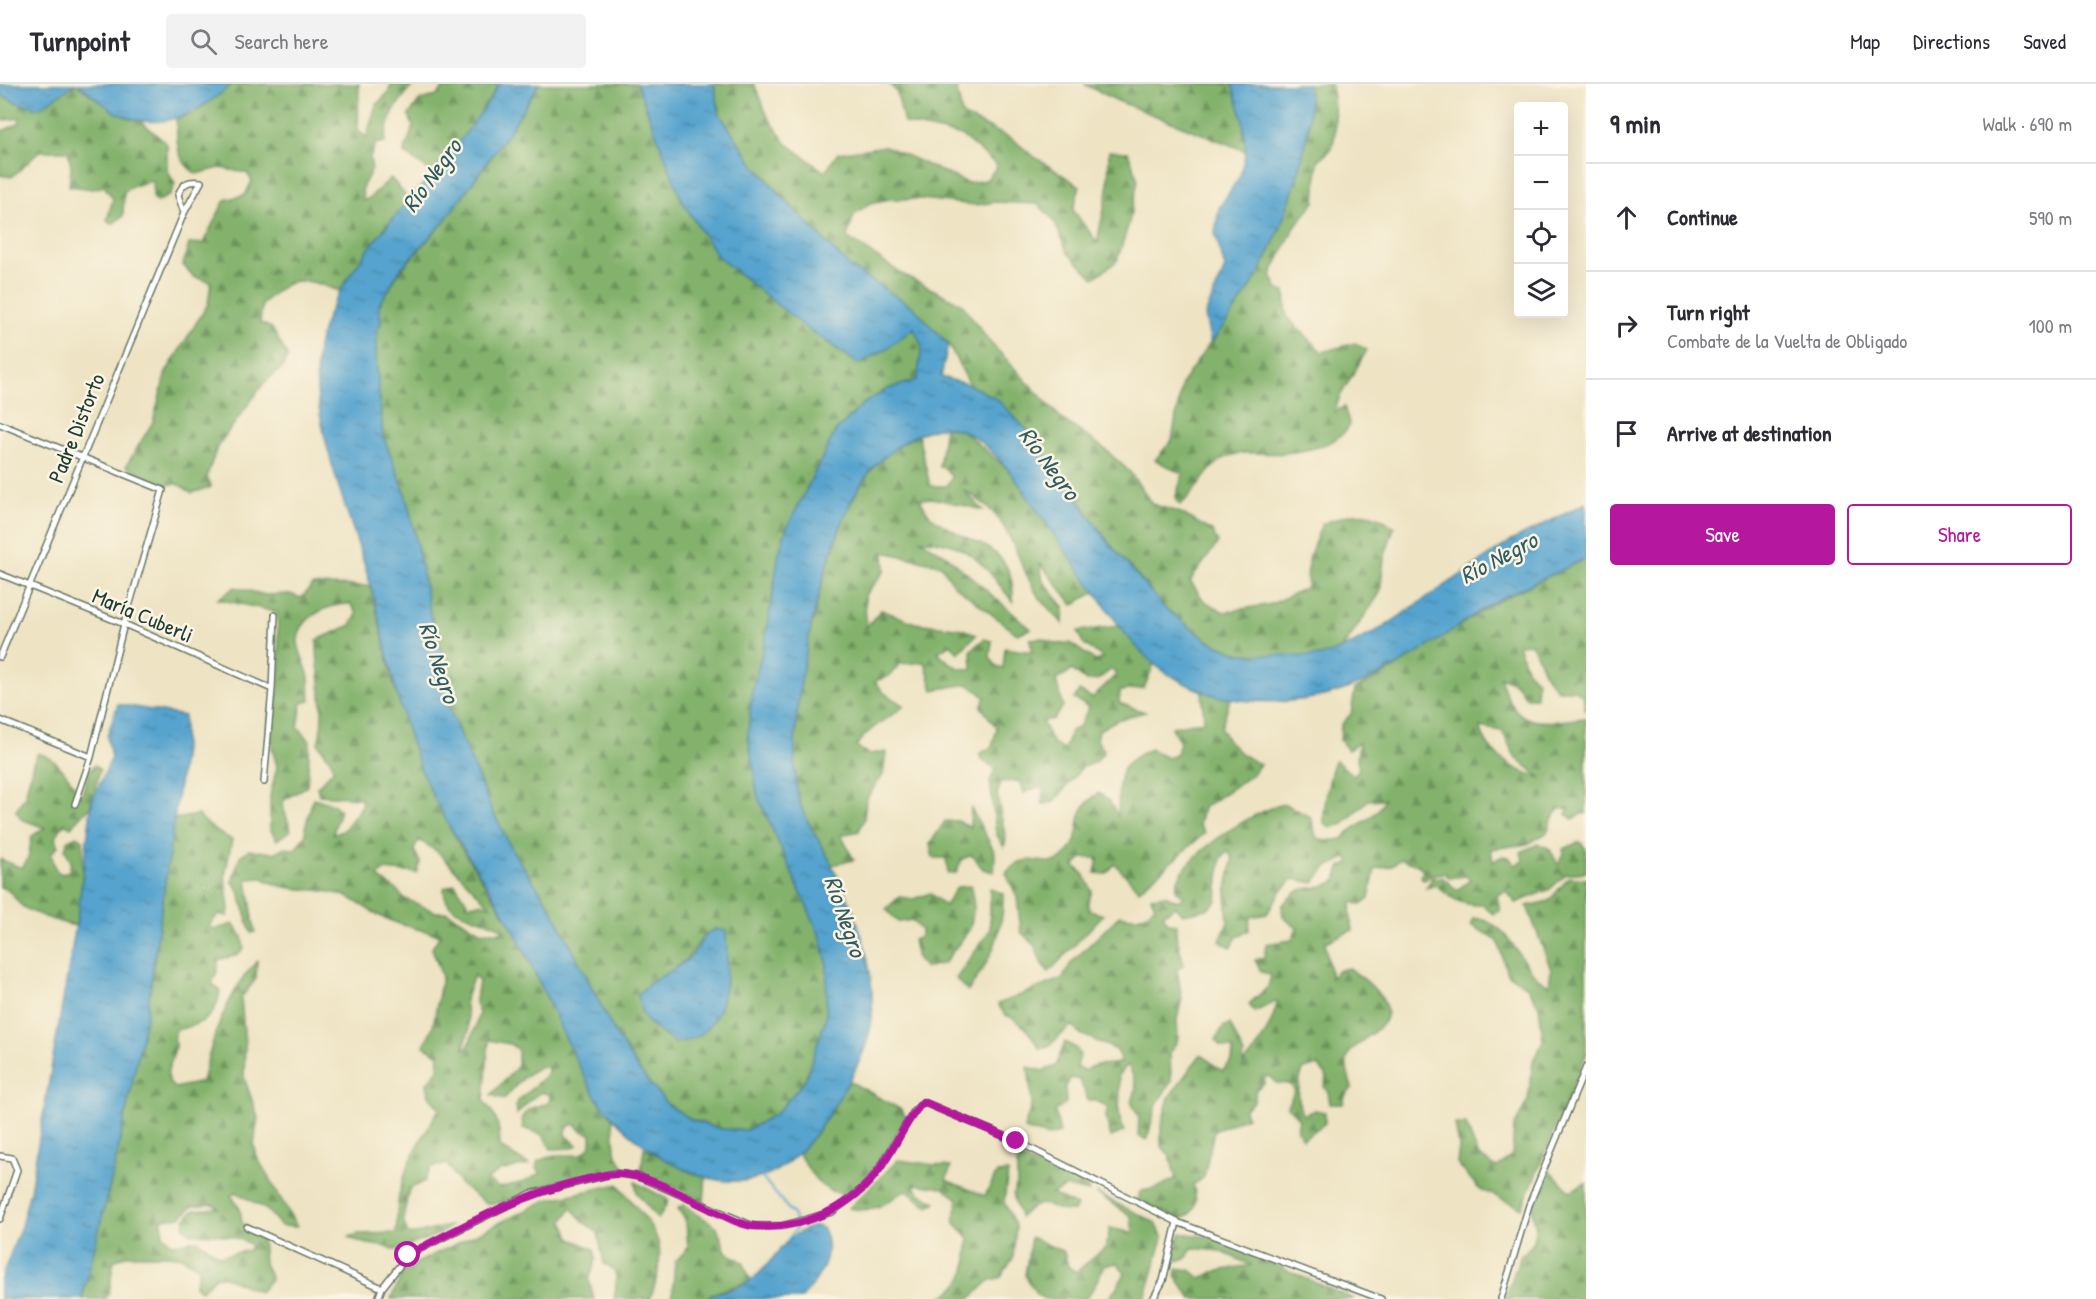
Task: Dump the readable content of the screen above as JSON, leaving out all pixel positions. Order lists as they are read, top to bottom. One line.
{"streets":{"street":["Padre Distorto","María Cuberli"]},"crossings":[["Padre Distorto","María Cuberli"]],"water":["Río Negro"],"page":{"header":"Turnpoint","search":"Search here","nav":["Map","Directions","Saved"],"heading":["9 min","Walk · 690 m"],"map_buttons":["+","−"],"list":[["Continue","590 m"],["Turn right","Combate de la Vuelta de Obligado","100 m"],"Arrive at destination"],"buttons":["Save","Share"]}}
